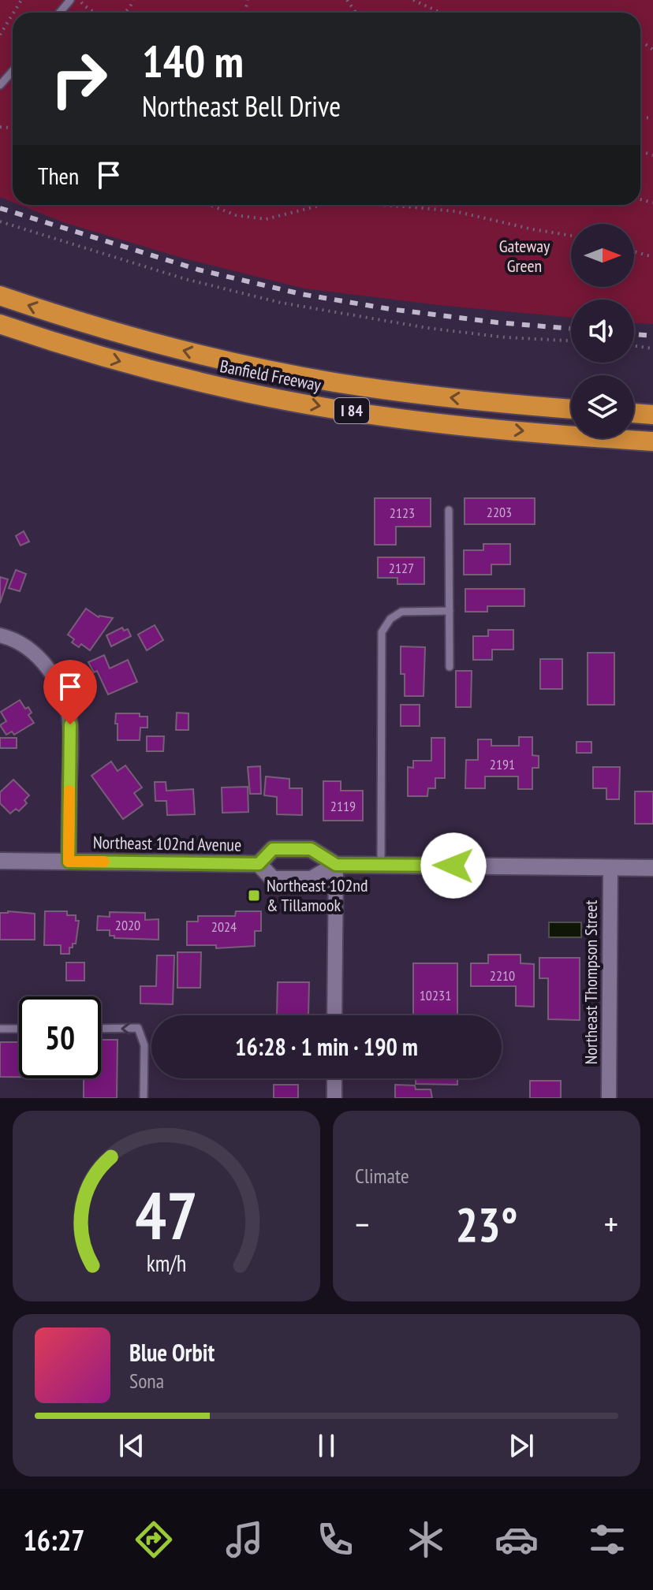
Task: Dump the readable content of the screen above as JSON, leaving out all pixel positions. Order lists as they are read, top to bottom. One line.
{"streets":{"highway":["Banfield Freeway","I 84"],"main road":["Northeast 102nd Avenue"],"street":["Northeast Thompson Street"]},"crossings":[["Northeast 102nd Avenue","Northeast Thompson Street"]],"parks":["Gateway Green"],"places":{"transit":["Northeast 102nd & Tillamook"]},"house_numbers":["2203","2123","2127","2191","2119","2020","2024","2210","10231"],"north":"right","page":{"turn":["140 m","Northeast Bell Drive"],"then":"Then","limit":"50","trip":"16:28 · 1 min · 190 m","tile":"Climate","heat":["−","23°","+"],"song":["Blue Orbit","Sona"],"tabs":"16:27","gauge":["47","km/h"]}}
